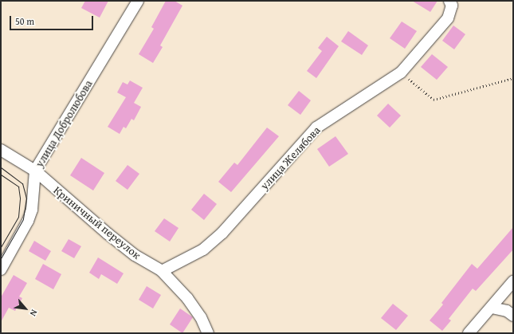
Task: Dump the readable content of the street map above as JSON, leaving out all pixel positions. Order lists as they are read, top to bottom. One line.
{"streets":{"street":["улица Добролюбова","улица Желябова","Криничный переулок"]},"crossings":[["улица Добролюбова","Криничный переулок"],["улица Желябова","Криничный переулок"]],"scale_bar":"50 m","north":"bottom right"}
